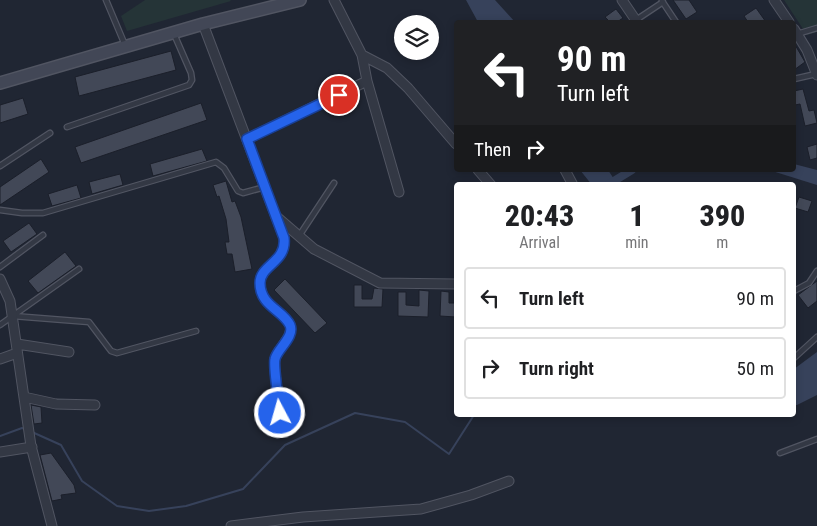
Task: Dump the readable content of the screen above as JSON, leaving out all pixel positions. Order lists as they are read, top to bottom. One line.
{"page":{"turn":["90 m","Turn left"],"then":"Then","eta":["20:43","Arrival","1","min","390","m"],"list":[{"name":"Turn left","value":"90 m"},{"name":"Turn right","value":"50 m"}]}}
